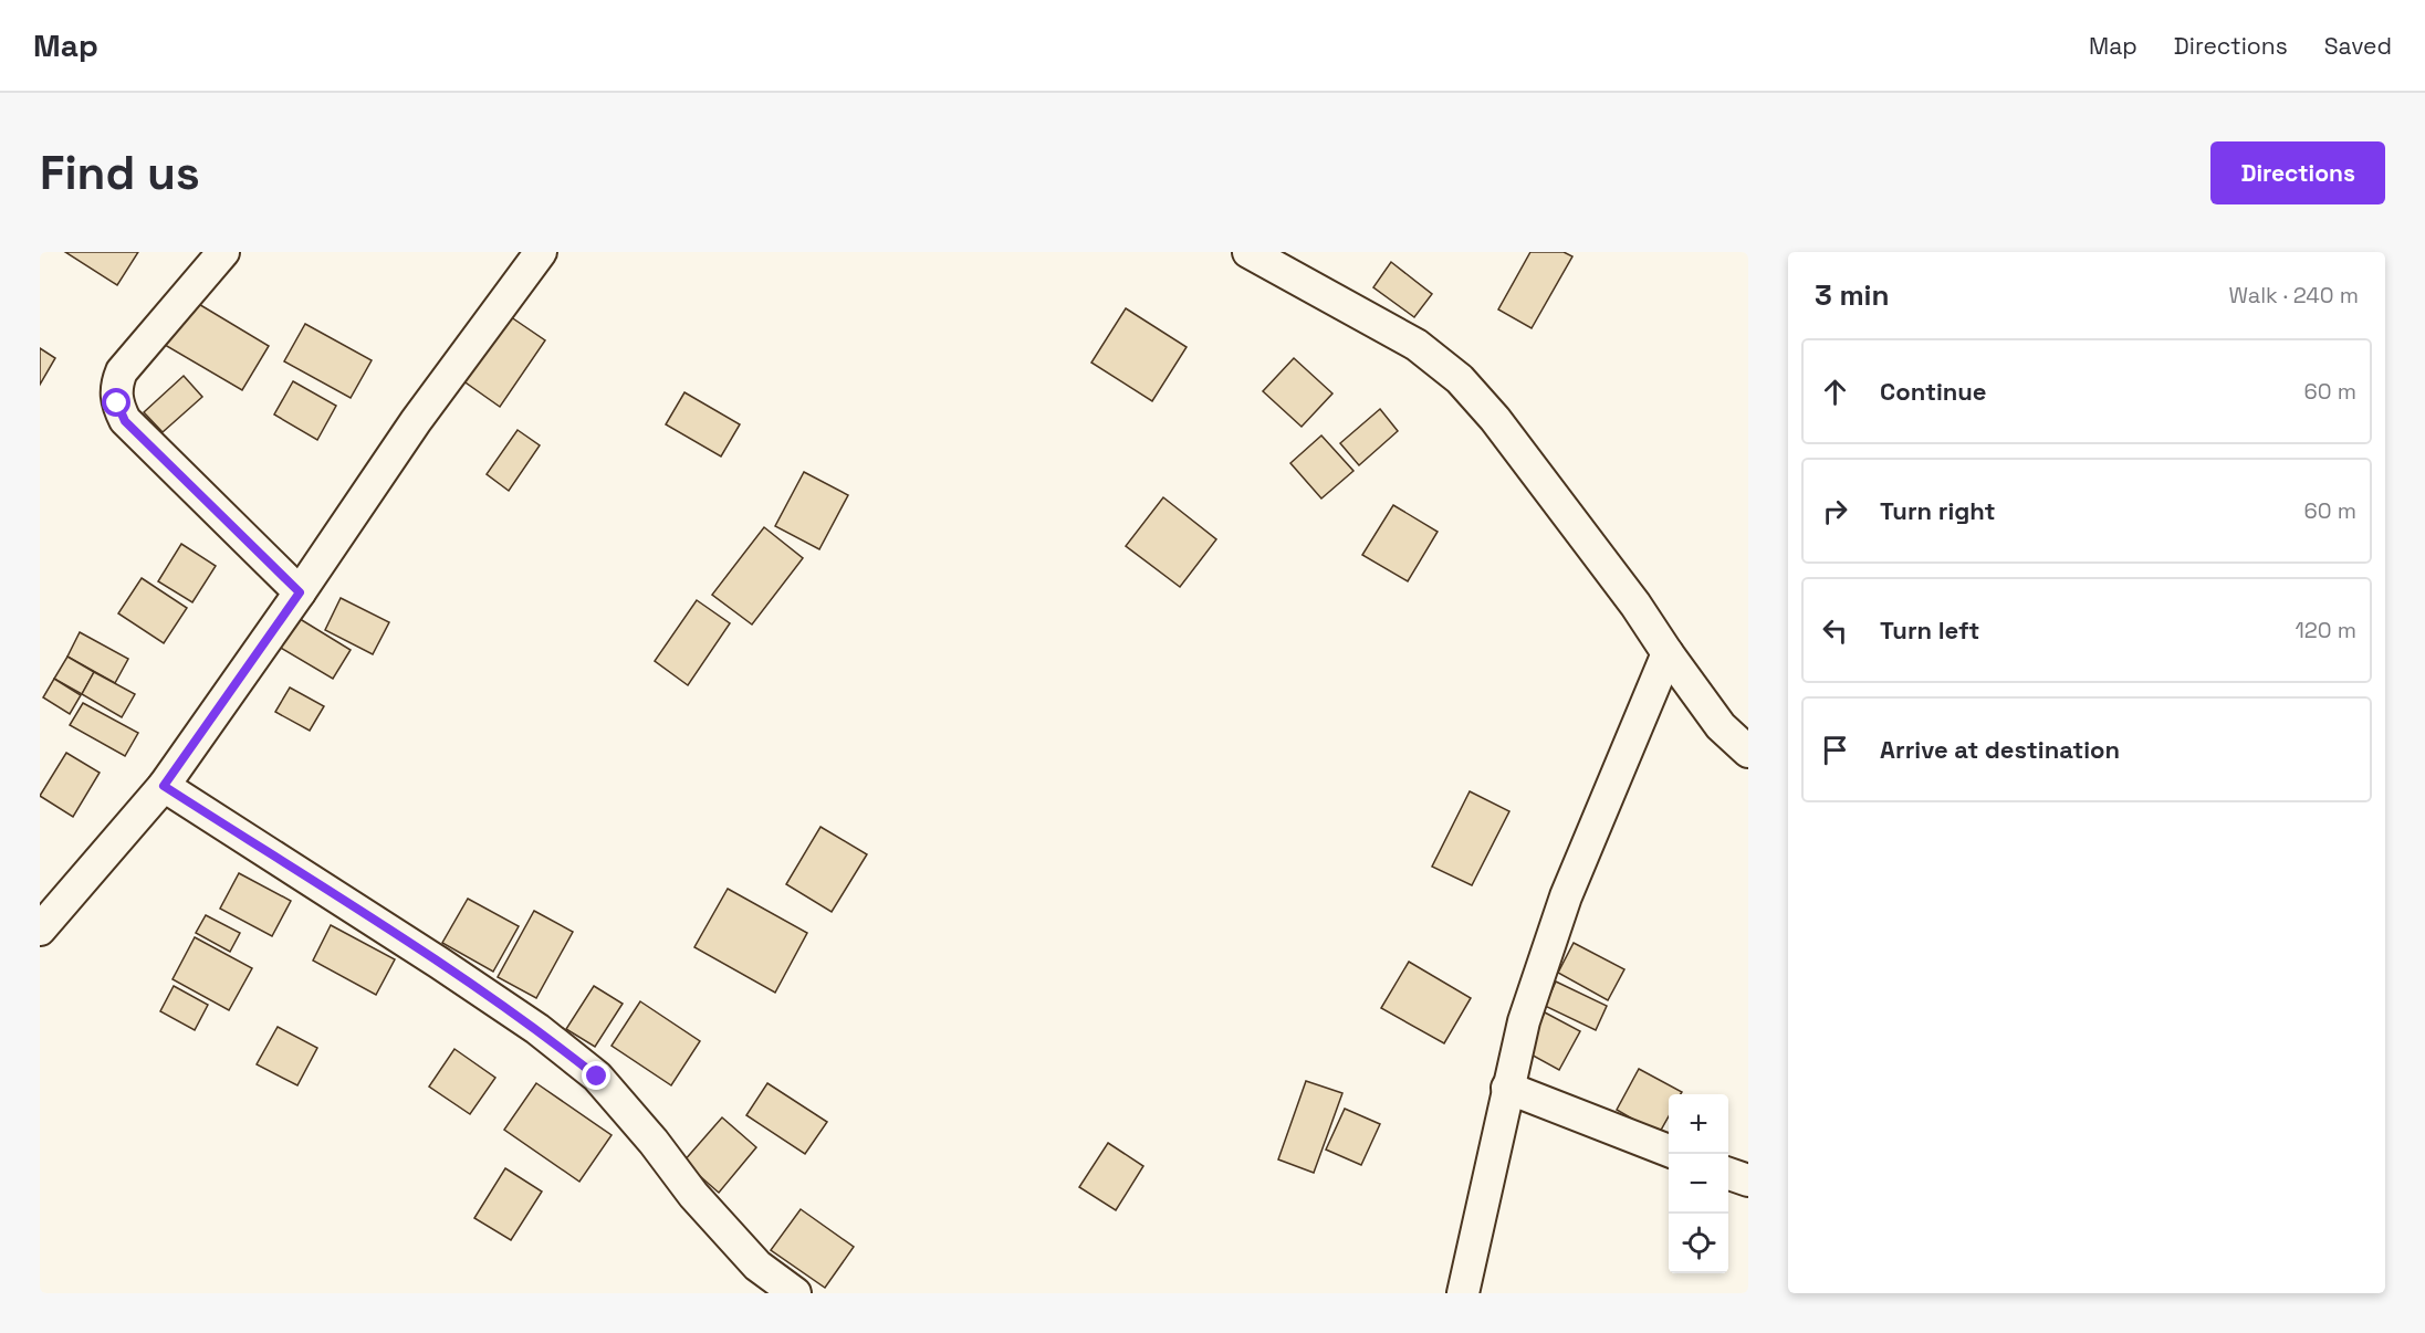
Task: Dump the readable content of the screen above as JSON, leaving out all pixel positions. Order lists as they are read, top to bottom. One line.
{"page":{"header":"Map","nav":["Map","Directions","Saved"],"buttons":"Directions","title":"Find us","heading":["3 min","Walk · 240 m"],"list":[["Continue","60 m"],["Turn right","60 m"],["Turn left","120 m"],"Arrive at destination"],"map_buttons":["+","−"]}}
